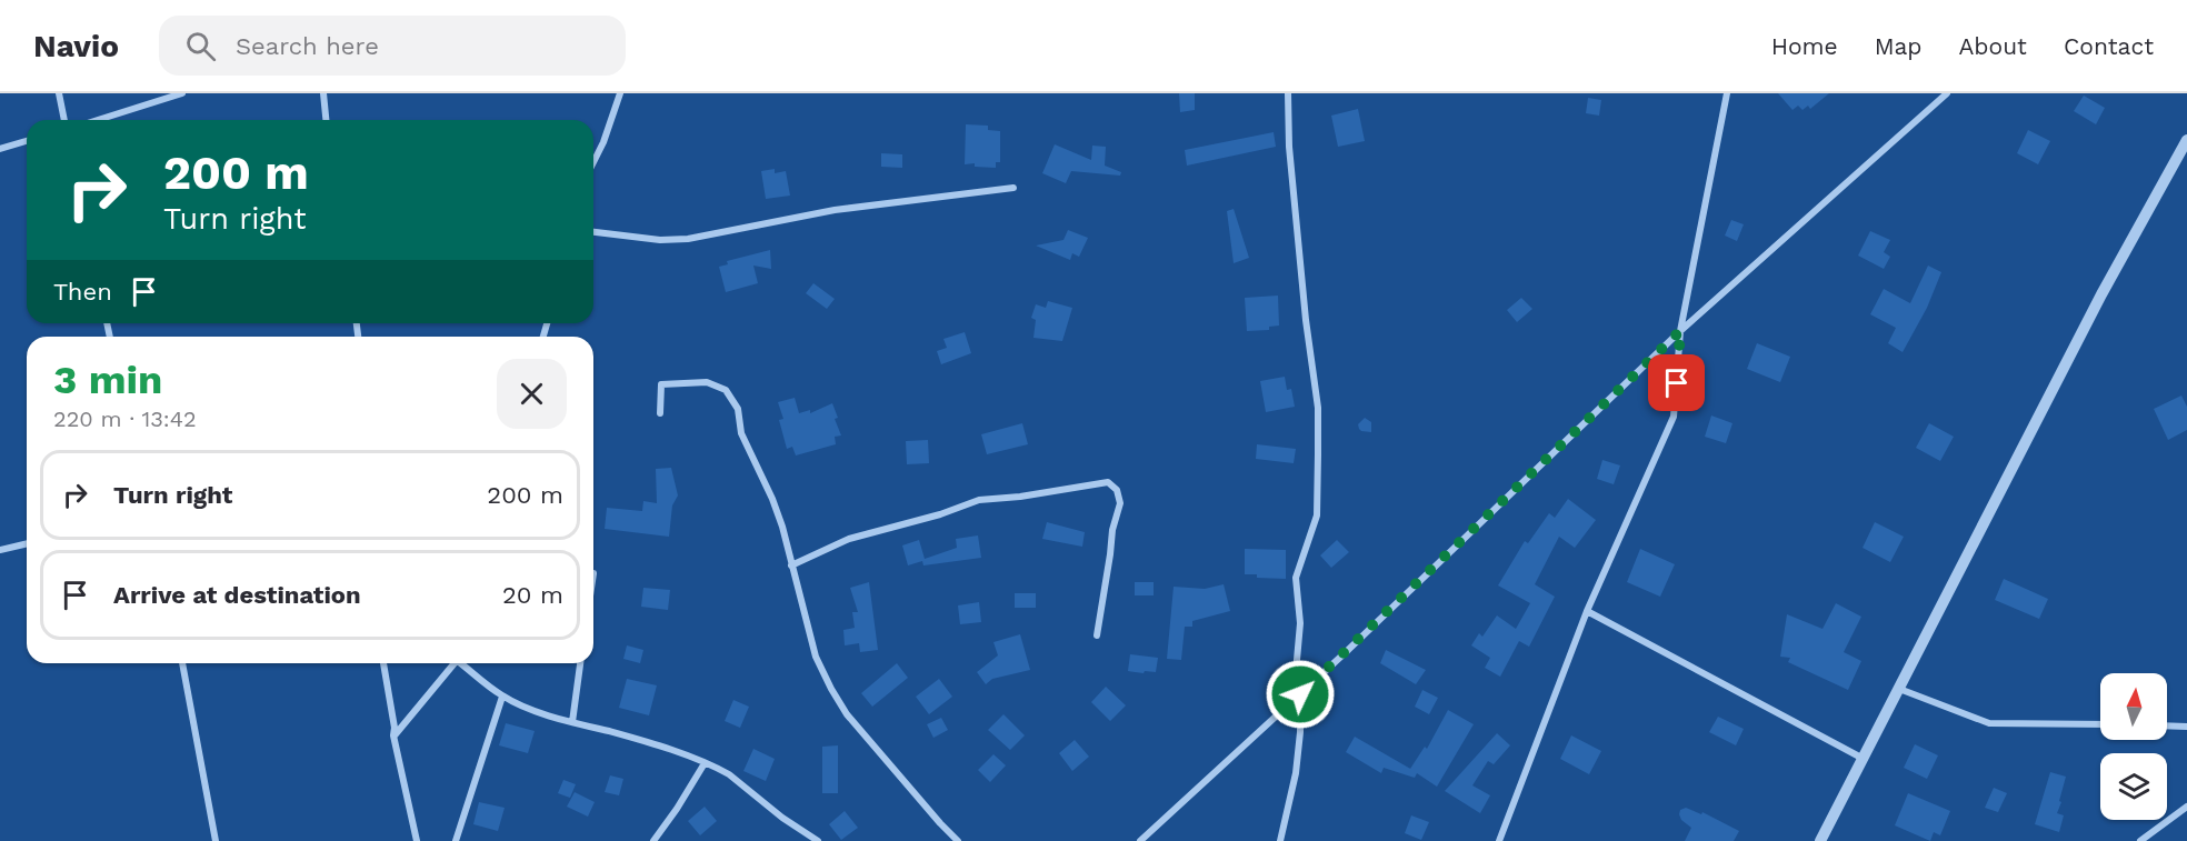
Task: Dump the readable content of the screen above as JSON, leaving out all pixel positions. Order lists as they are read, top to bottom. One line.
{"north":"top","page":{"header":"Navio","search":"Search here","nav":["Home","Map","About","Contact"],"turn":["200 m","Turn right"],"then":"Then","heading":["3 min","220 m · 13:42"],"list":[{"name":"Turn right","value":"200 m"},{"name":"Arrive at destination","value":"20 m"}]}}
